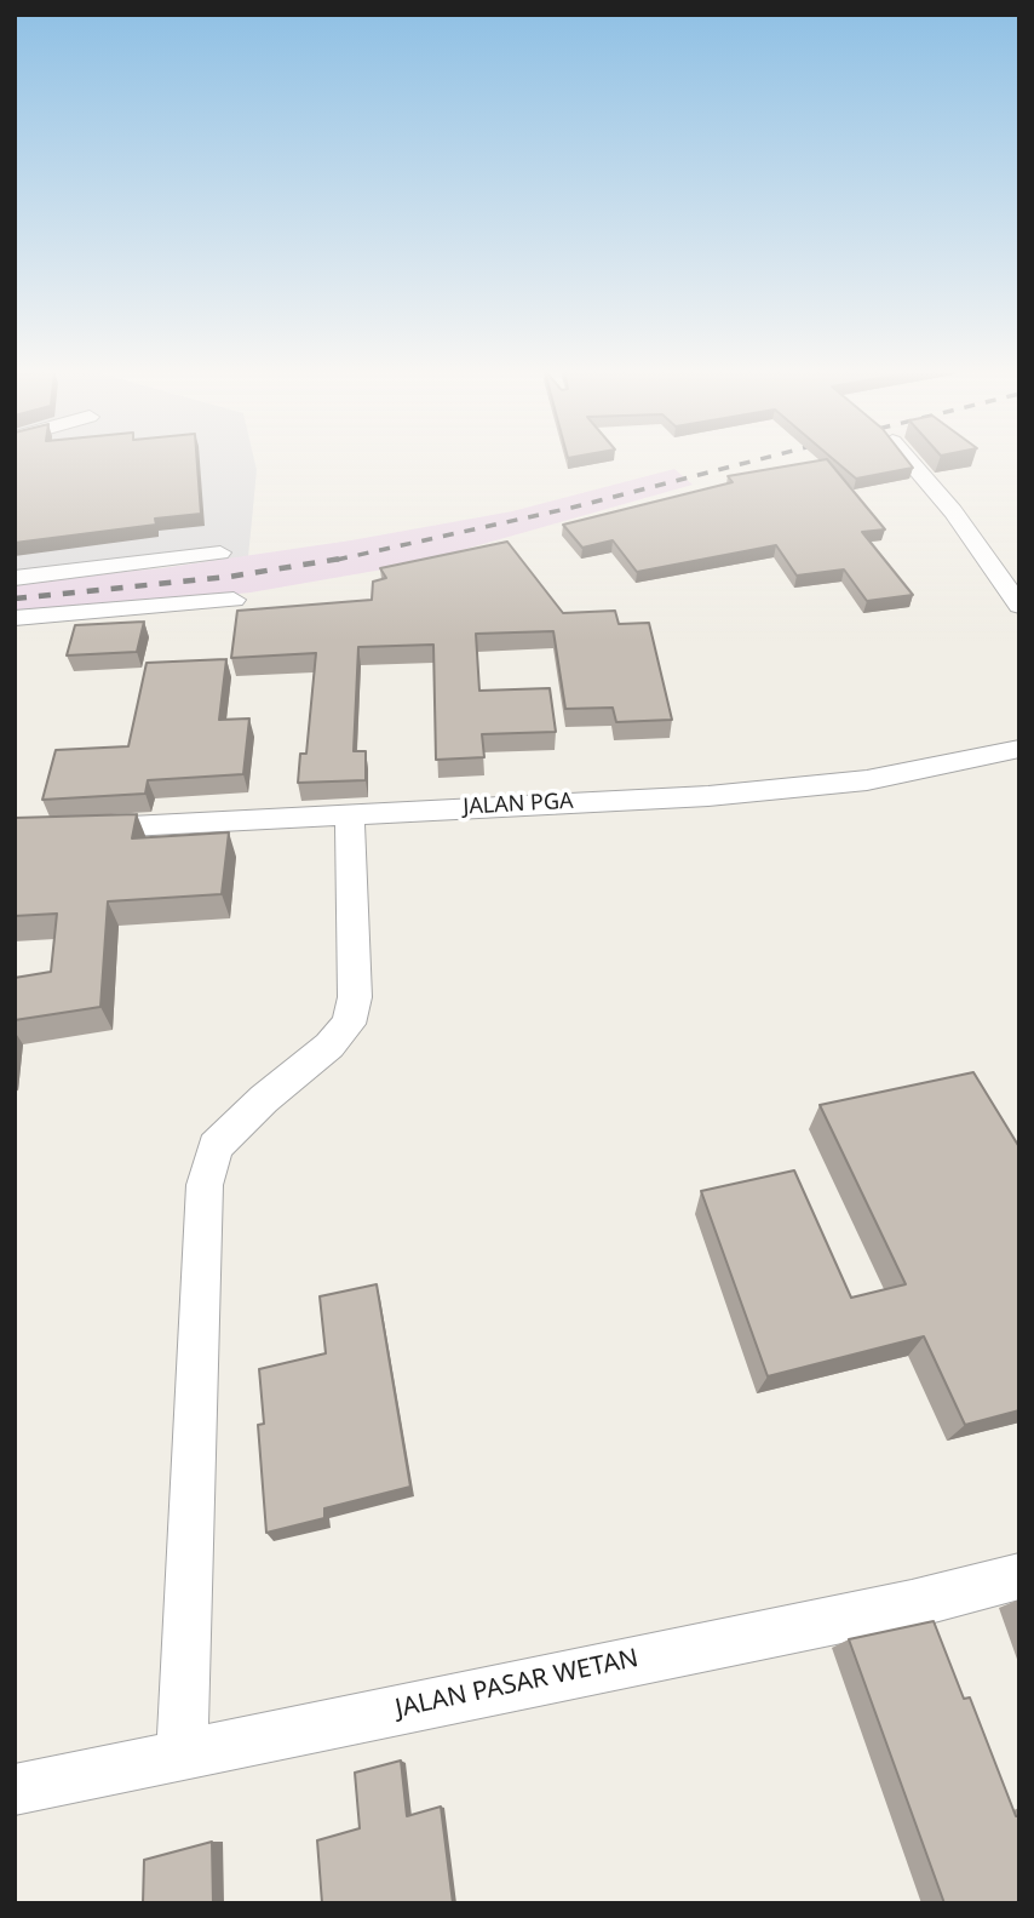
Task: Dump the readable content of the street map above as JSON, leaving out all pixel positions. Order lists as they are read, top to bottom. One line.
{"streets":{"street":["JALAN PGA","JALAN PASAR WETAN"]}}
